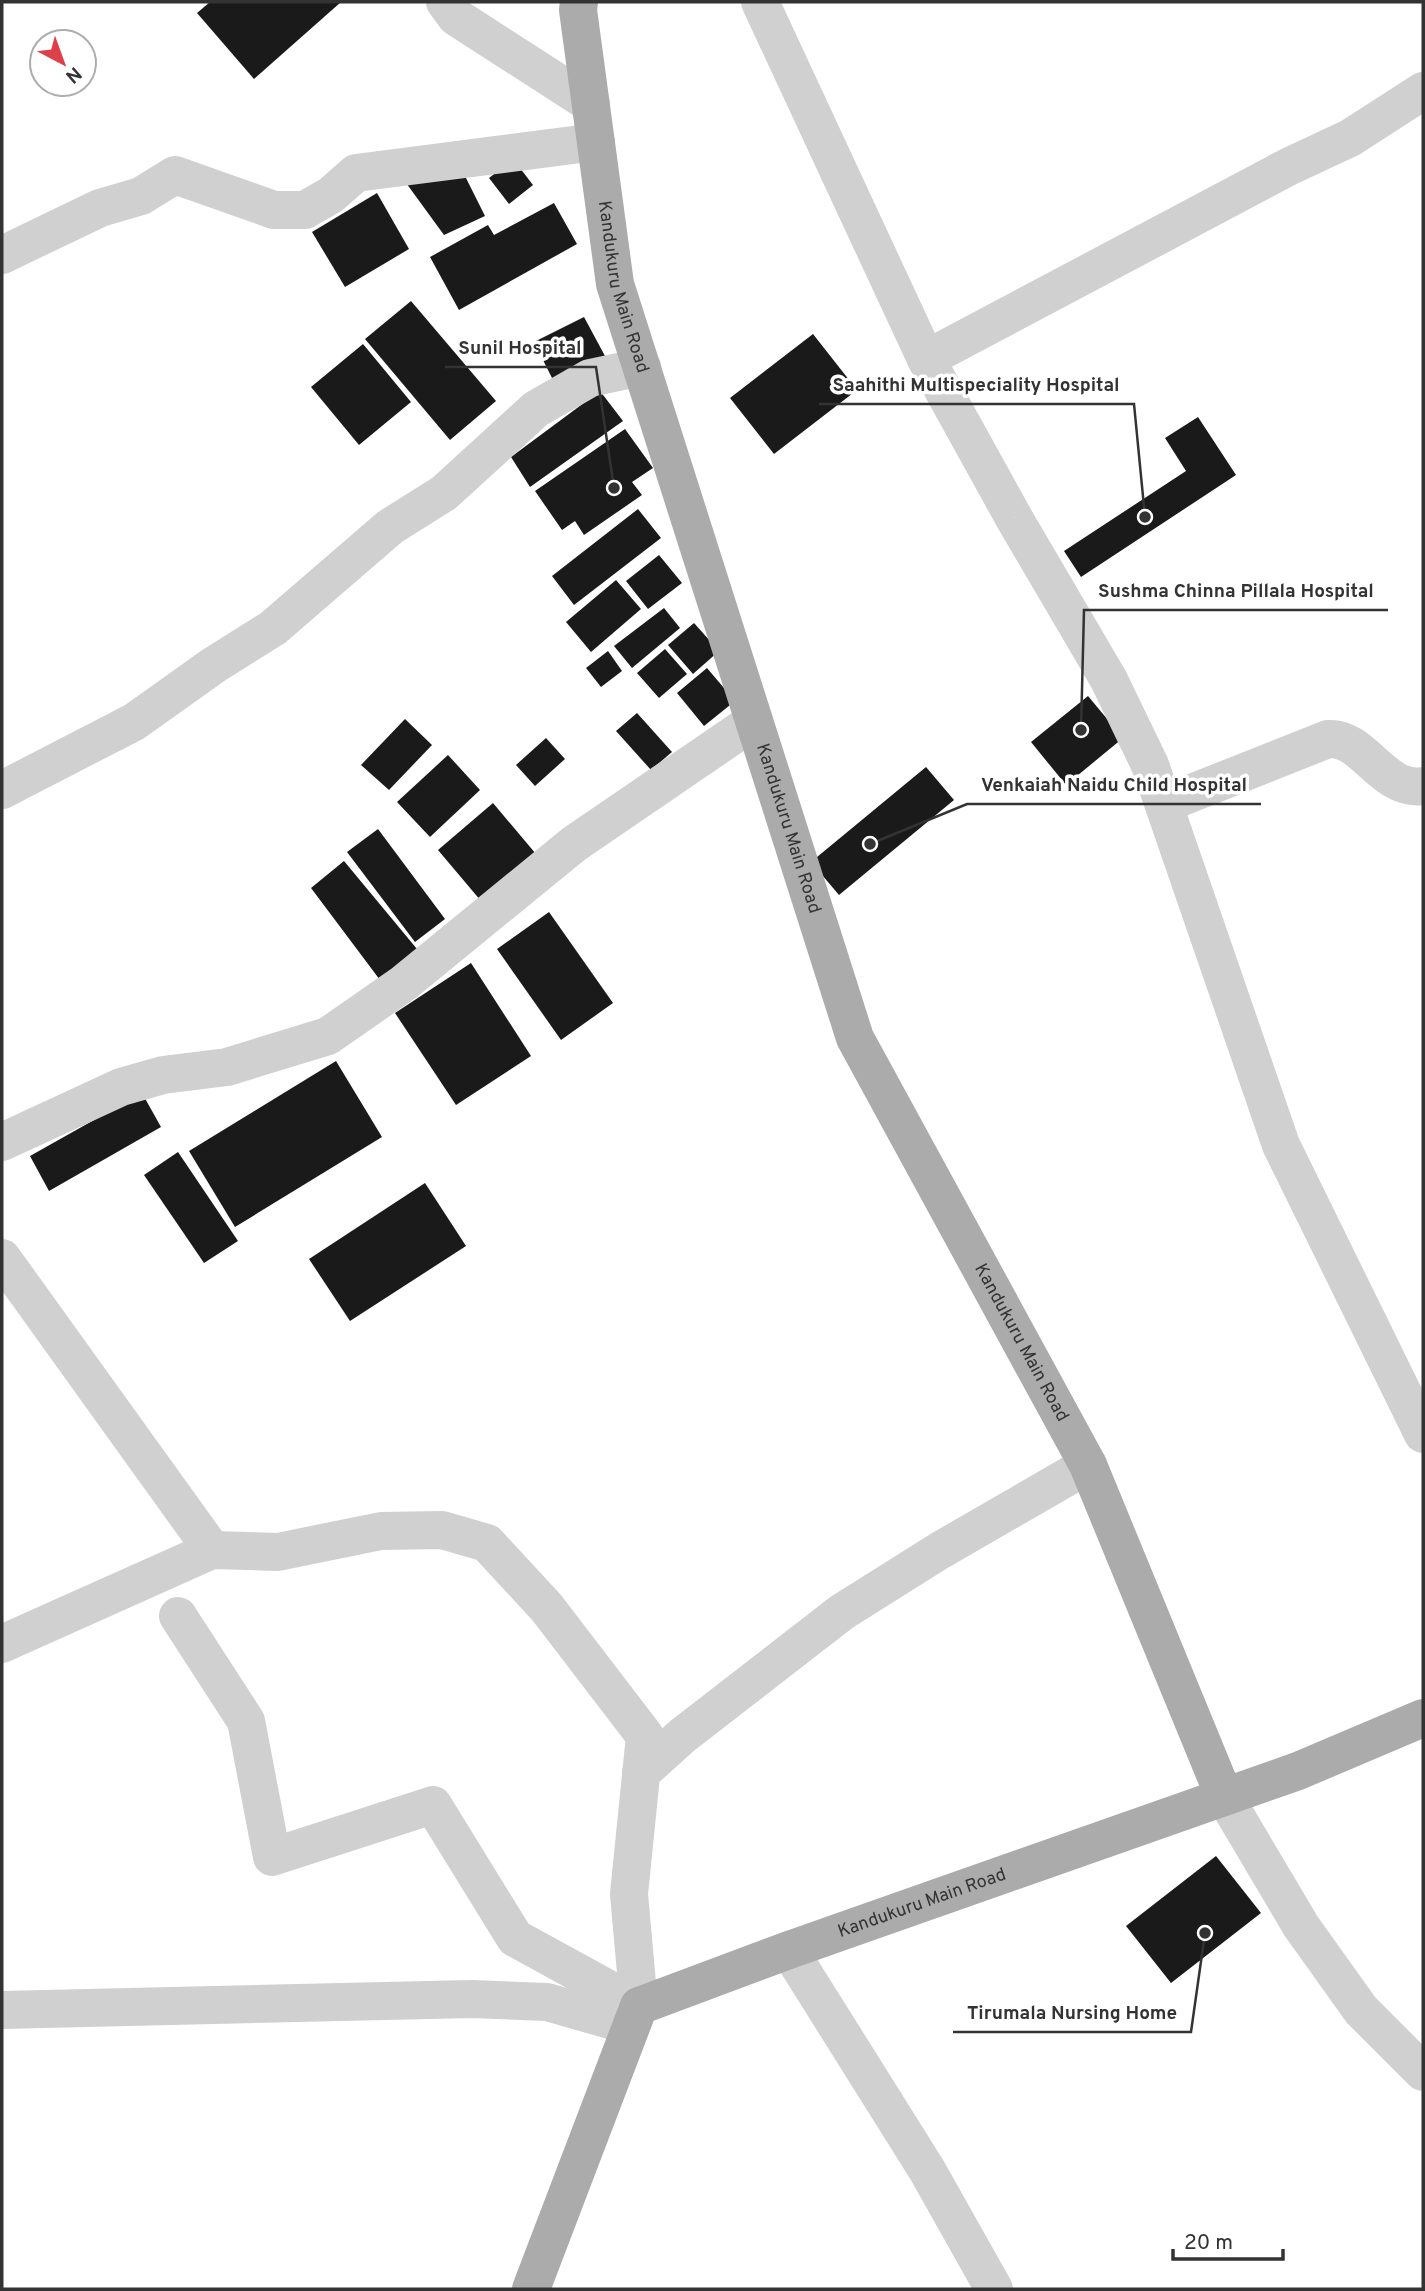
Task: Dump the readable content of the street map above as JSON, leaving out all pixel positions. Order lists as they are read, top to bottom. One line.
{"streets":{"main road":["Kandukuru Main Road"]},"places":["Sunil Hospital","Saahithi Multispeciality Hospital","Sushma Chinna Pillala Hospital","Venkaiah Naidu Child Hospital","Tirumala Nursing Home"],"scale_bar":"20 m","north":"bottom right"}
